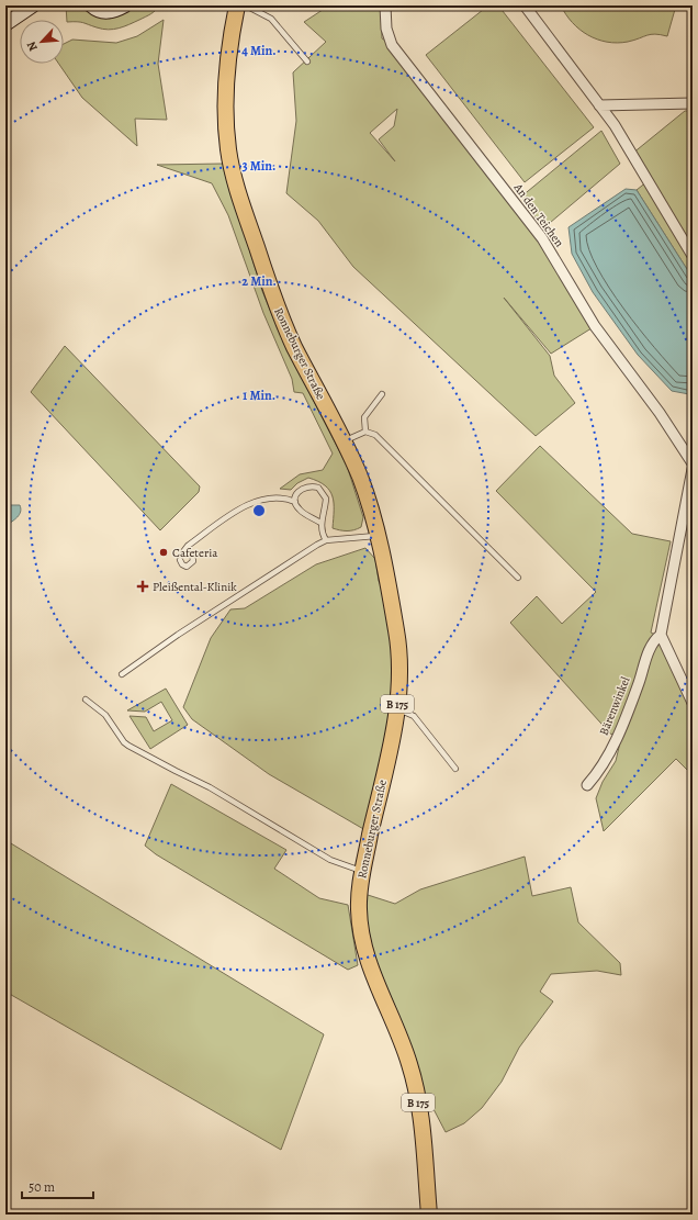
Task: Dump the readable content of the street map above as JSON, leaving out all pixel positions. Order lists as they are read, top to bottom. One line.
{"streets":{"main road":["Ronneburger Straße","B 175"],"street":["An den Teichen","Bärenwinkel"]},"places":{"other":["Cafeteria"],"health":["Pleißental-Klinik"]},"scale_bar":"50 m","north":"bottom left","rings":["4 Min.","3 Min.","2 Min.","1 Min."]}
